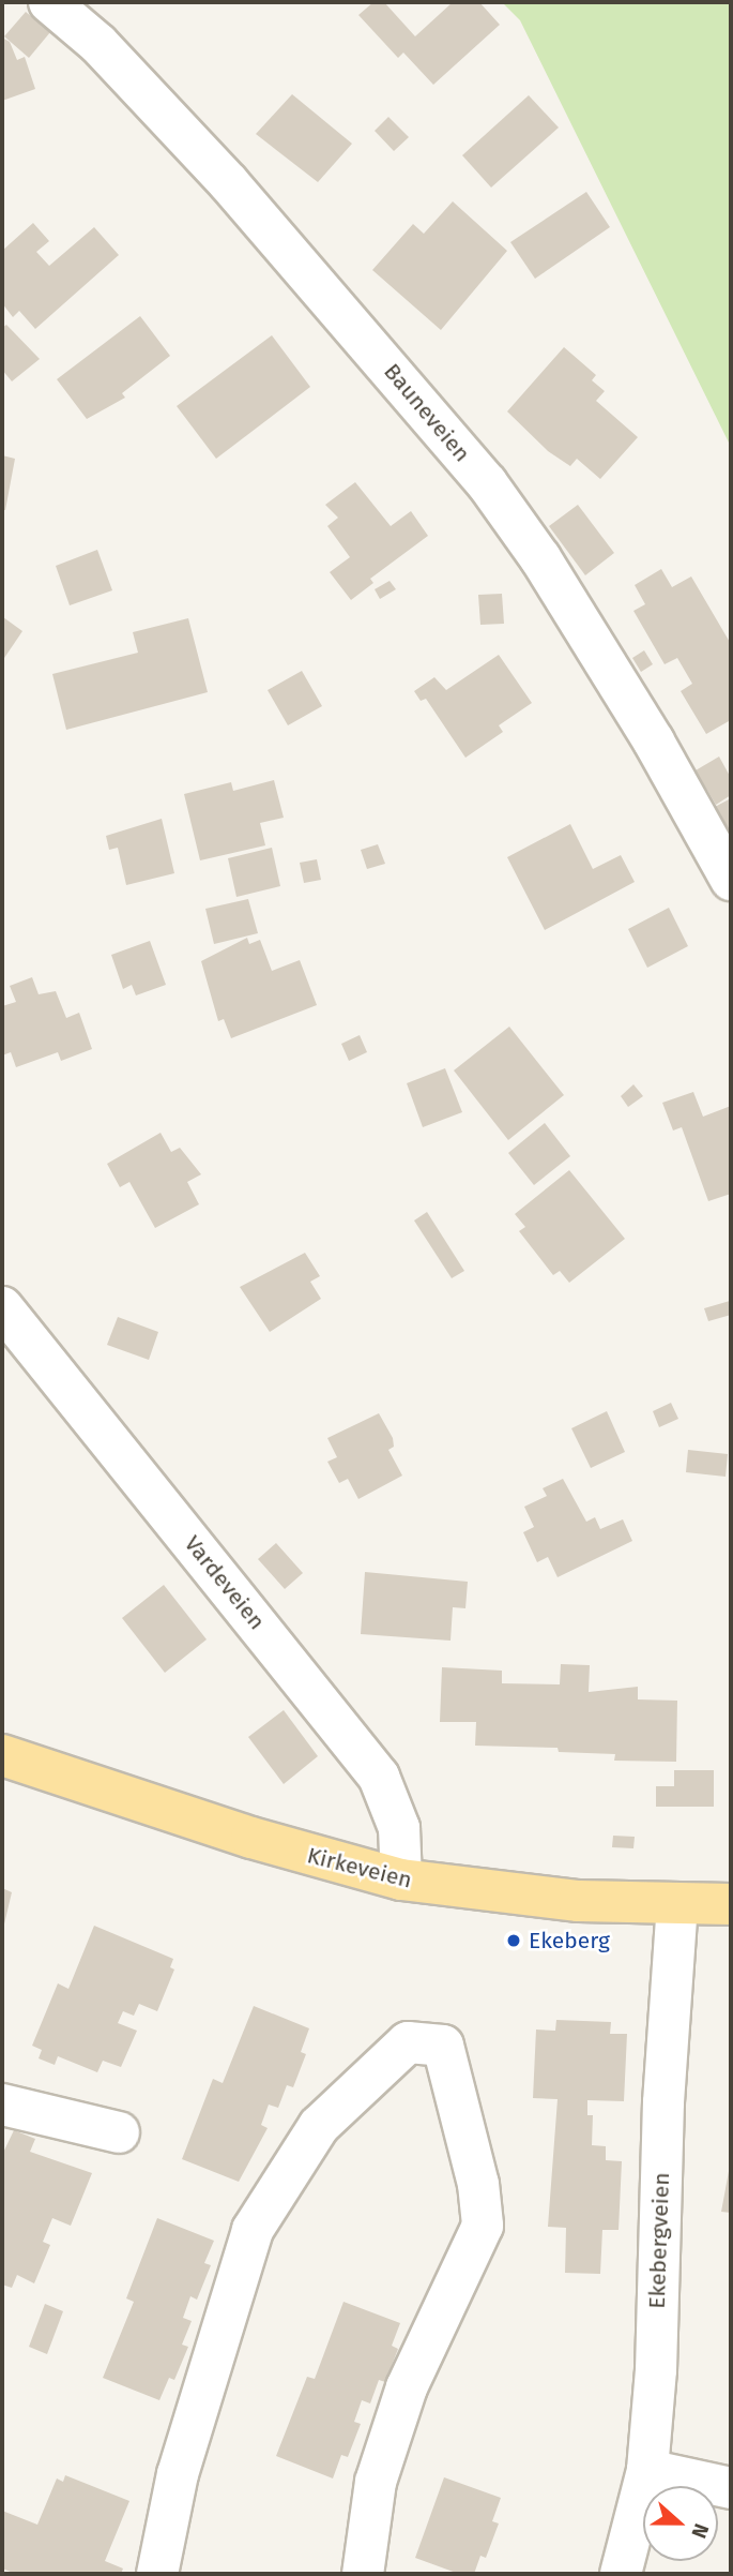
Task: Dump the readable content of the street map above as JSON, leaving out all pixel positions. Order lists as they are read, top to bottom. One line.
{"streets":{"main road":["Kirkeveien"],"street":["Bauneveien","Vardeveien","Ekebergveien"]},"crossings":[["Vardeveien","Kirkeveien"],["Kirkeveien","Ekebergveien"]],"places":["Ekeberg"],"north":"right"}
